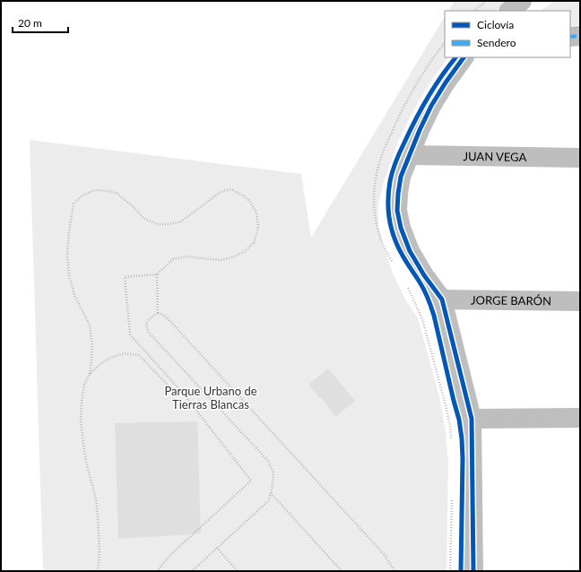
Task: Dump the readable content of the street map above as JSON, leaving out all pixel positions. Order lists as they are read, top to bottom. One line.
{"streets":{"street":["JUAN VEGA","JORGE BARÓN"]},"parks":["Parque Urbano de Tierras Blancas"],"legend":["Ciclovía","Sendero"],"scale_bar":"20 m"}
